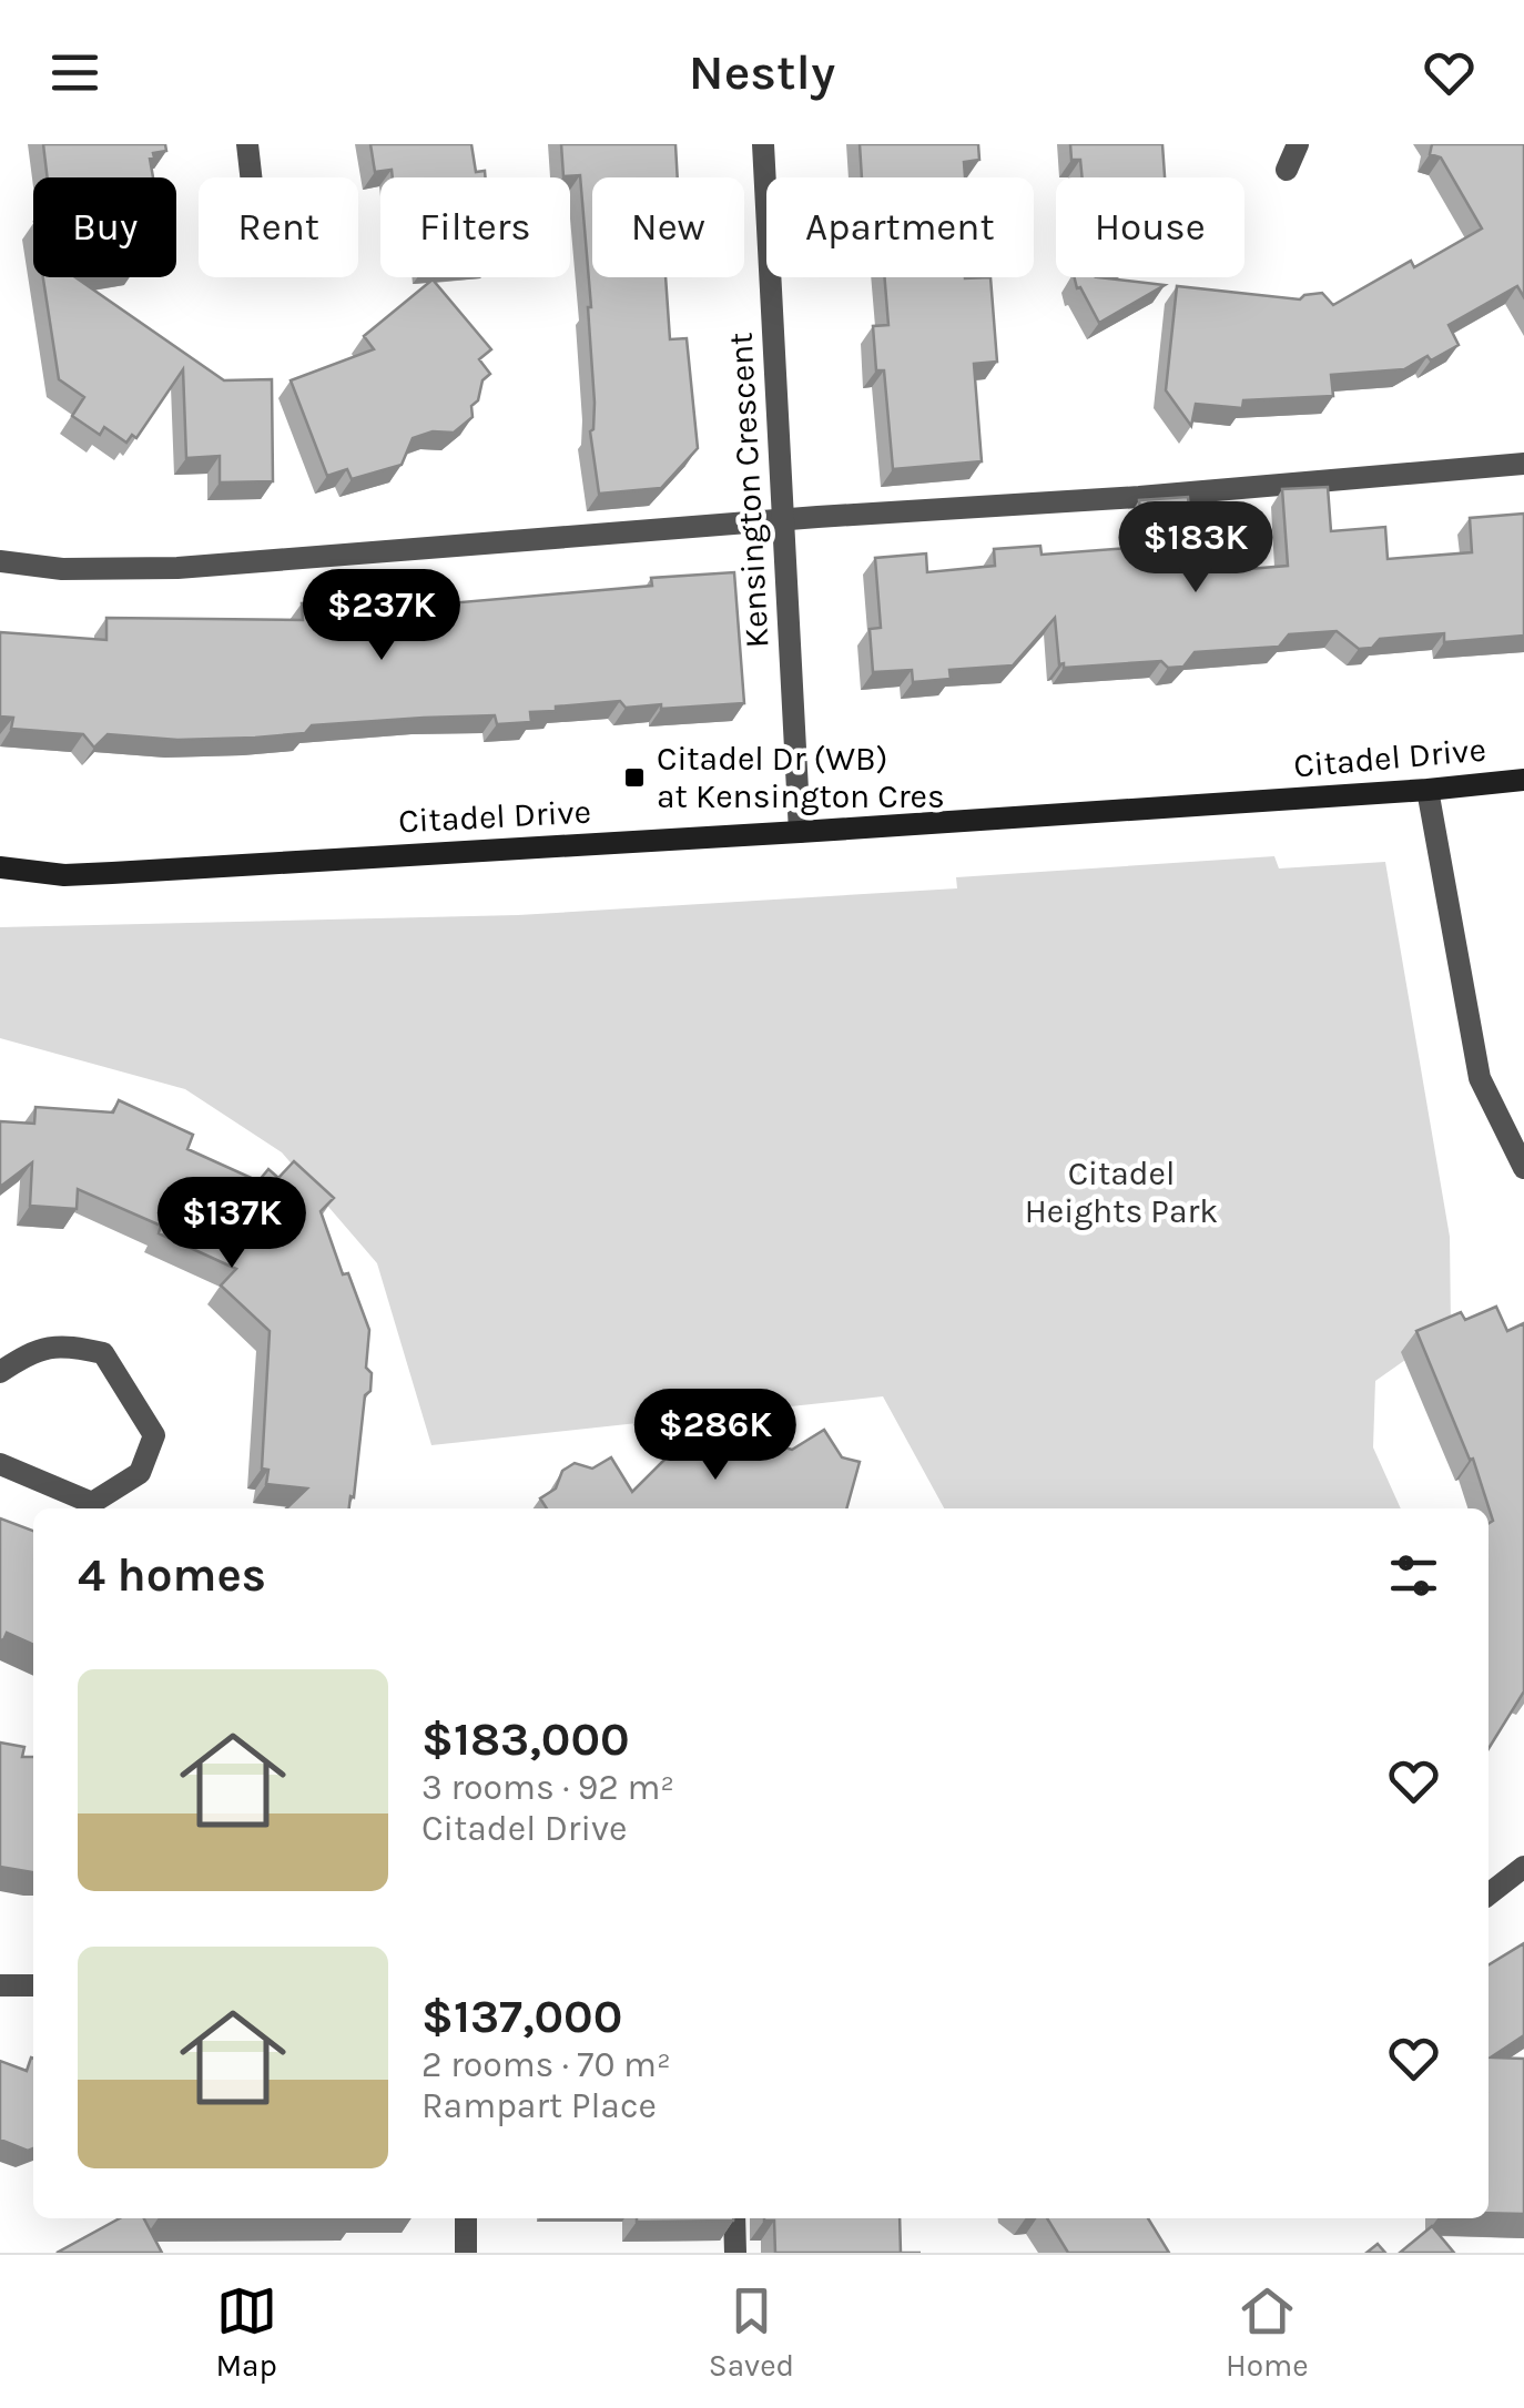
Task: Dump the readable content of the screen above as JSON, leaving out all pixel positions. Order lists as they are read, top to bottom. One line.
{"streets":{"street":["Kensington Crescent","Citadel Drive"]},"crossings":[["Kensington Crescent","Citadel Drive"]],"parks":["Citadel Heights Park"],"places":{"transit":["Citadel Dr (WB) at Kensington Cres"]},"page":{"header":"Nestly","chip":["Buy","Rent","Filters","New","Apartment","House"],"price":["$183K","$237K","$137K","$286K"],"heading":"4 homes","list":[{"name":"$183,000","note":"3 rooms · 92 m² · Citadel Drive"},{"name":"$137,000","note":"2 rooms · 70 m² · Rampart Place"}],"tabs":["Map","Saved","Home"]}}
